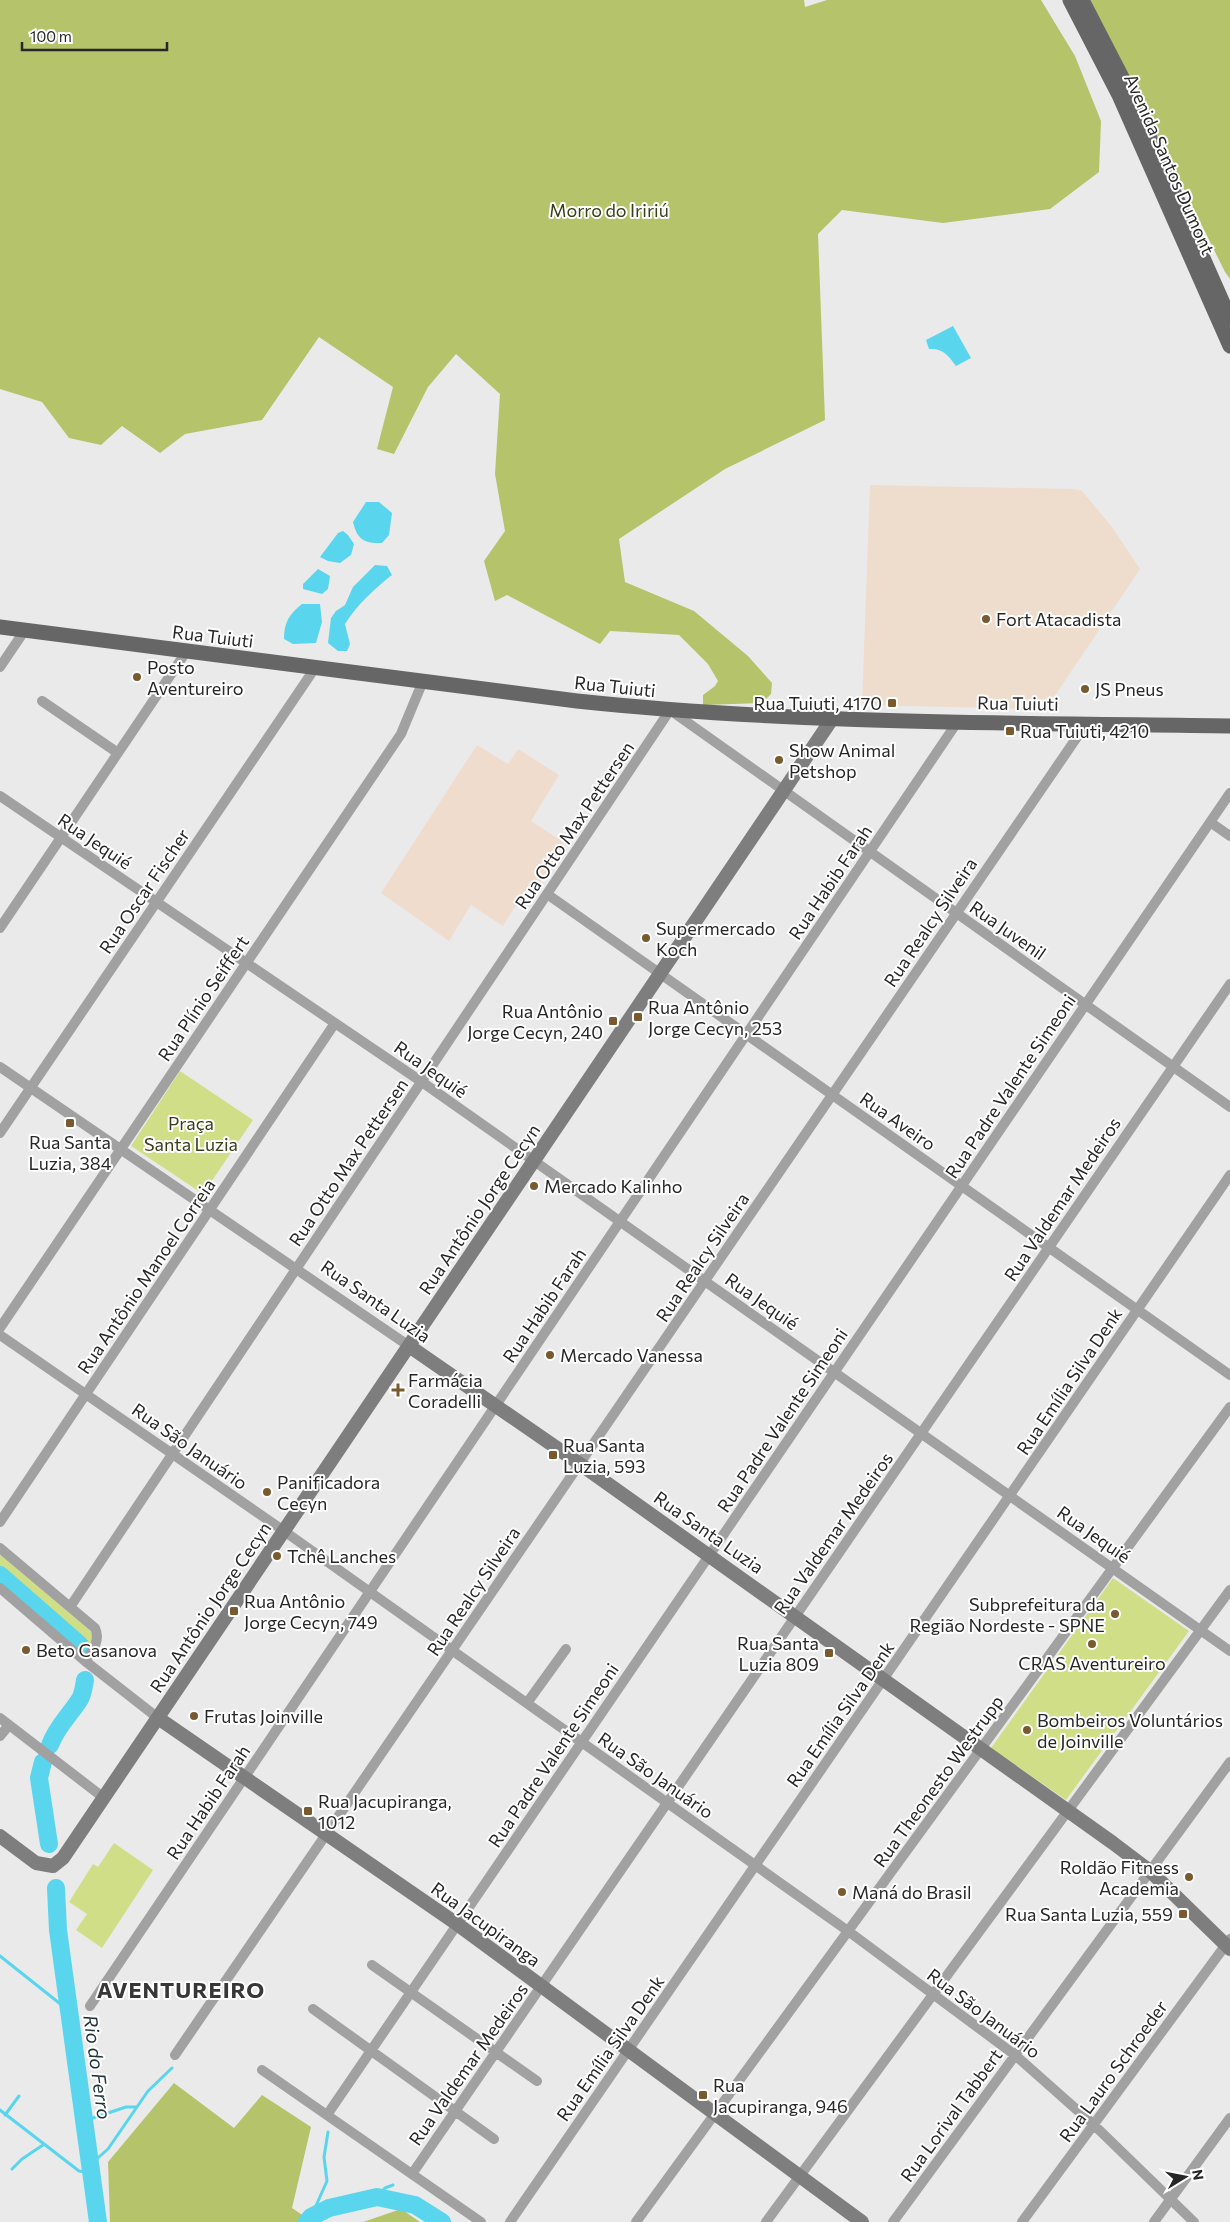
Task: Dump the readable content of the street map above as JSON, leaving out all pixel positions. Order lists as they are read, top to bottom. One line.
{"streets":{"main road":["Avenida Santos Dumont","Rua Tuiuti"],"street":["Rua Otto Max Pettersen","Rua Jequié","Rua Habib Farah","Rua Oscar Fischer","Rua Realcy Silveira","Rua Juvenil","Rua Plínio Seiffert","Rua Padre Valente Simeoni","Rua Aveiro","Rua Valdemar Medeiros","Rua Antônio Jorge Cecyn","Rua Antônio Manoel Correia","Rua Santa Luzia","Rua Emília Silva Denk","Rua São Januário","Rua Theonesto Westrupp","Rua Jacupiranga","Rua Lauro Schroeder","Rua Lorival Tabbert"]},"crossings":[["Rua Tuiuti","Rua Otto Max Pettersen"],["Rua Tuiuti","Rua Habib Farah"],["Rua Tuiuti","Rua Oscar Fischer"],["Rua Tuiuti","Rua Realcy Silveira"],["Rua Tuiuti","Rua Juvenil"],["Rua Tuiuti","Rua Plínio Seiffert"],["Rua Tuiuti","Rua Antônio Jorge Cecyn"],["Rua Otto Max Pettersen","Rua Jequié"],["Rua Otto Max Pettersen","Rua Juvenil"],["Rua Otto Max Pettersen","Rua Aveiro"],["Rua Otto Max Pettersen","Rua Santa Luzia"],["Rua Otto Max Pettersen","Rua São Januário"],["Rua Jequié","Rua Habib Farah"],["Rua Jequié","Rua Oscar Fischer"],["Rua Jequié","Rua Realcy Silveira"],["Rua Jequié","Rua Plínio Seiffert"],["Rua Jequié","Rua Padre Valente Simeoni"],["Rua Jequié","Rua Valdemar Medeiros"],["Rua Jequié","Rua Antônio Jorge Cecyn"],["Rua Jequié","Rua Antônio Manoel Correia"],["Rua Jequié","Rua Emília Silva Denk"],["Rua Jequié","Rua Theonesto Westrupp"],["Rua Habib Farah","Rua Juvenil"],["Rua Habib Farah","Rua Aveiro"],["Rua Habib Farah","Rua Santa Luzia"],["Rua Habib Farah","Rua São Januário"],["Rua Habib Farah","Rua Jacupiranga"],["Rua Oscar Fischer","Rua Santa Luzia"],["Rua Realcy Silveira","Rua Juvenil"],["Rua Realcy Silveira","Rua Aveiro"],["Rua Realcy Silveira","Rua Santa Luzia"],["Rua Realcy Silveira","Rua São Januário"],["Rua Realcy Silveira","Rua Jacupiranga"],["Rua Juvenil","Rua Padre Valente Simeoni"],["Rua Juvenil","Rua Valdemar Medeiros"],["Rua Juvenil","Rua Antônio Jorge Cecyn"],["Rua Plínio Seiffert","Rua Santa Luzia"],["Rua Padre Valente Simeoni","Rua Aveiro"],["Rua Padre Valente Simeoni","Rua Santa Luzia"],["Rua Padre Valente Simeoni","Rua São Januário"],["Rua Padre Valente Simeoni","Rua Jacupiranga"],["Rua Aveiro","Rua Valdemar Medeiros"],["Rua Aveiro","Rua Antônio Jorge Cecyn"],["Rua Aveiro","Rua Emília Silva Denk"],["Rua Valdemar Medeiros","Rua Santa Luzia"],["Rua Valdemar Medeiros","Rua São Januário"],["Rua Valdemar Medeiros","Rua Jacupiranga"],["Rua Antônio Jorge Cecyn","Rua Santa Luzia"],["Rua Antônio Jorge Cecyn","Rua São Januário"],["Rua Antônio Jorge Cecyn","Rua Jacupiranga"],["Rua Antônio Manoel Correia","Rua Santa Luzia"],["Rua Antônio Manoel Correia","Rua São Januário"],["Rua Santa Luzia","Rua Emília Silva Denk"],["Rua Santa Luzia","Rua Theonesto Westrupp"],["Rua Santa Luzia","Rua Lauro Schroeder"],["Rua Santa Luzia","Rua Lorival Tabbert"],["Rua Emília Silva Denk","Rua São Januário"],["Rua Emília Silva Denk","Rua Jacupiranga"],["Rua São Januário","Rua Theonesto Westrupp"],["Rua São Januário","Rua Lauro Schroeder"],["Rua São Januário","Rua Lorival Tabbert"],["Rua Theonesto Westrupp","Rua Jacupiranga"]],"districts":["AVENTUREIRO"],"water":["Rio do Ferro"],"parks":["Morro do Iririú","Praça Santa Luzia"],"places":{"other":["Fort Atacadista","Posto Aventureiro","JS Pneus","Show Animal Petshop","Supermercado Koch","Mercado Kalinho","Mercado Vanessa","Panificadora Cecyn","Tchê Lanches","Subprefeitura da Região Nordeste - SPNE","CRAS Aventureiro","Beto Casanova","Frutas Joinville","Bombeiros Voluntários de Joinville","Roldão Fitness Academia","Maná do Brasil"],"transit":["Rua Tuiuti, 4170","Rua Tuiuti, 4210","Rua Antônio Jorge Cecyn, 253","Rua Antônio Jorge Cecyn, 240","Rua Santa Luzia, 384","Rua Santa Luzia, 593","Rua Antônio Jorge Cecyn, 749","Rua Santa Luzia 809","Rua Jacupiranga, 1012","Rua Santa Luzia, 559","Rua Jacupiranga, 946"],"health":["Farmácia Coradelli"]},"scale_bar":"100 m","north":"right"}
